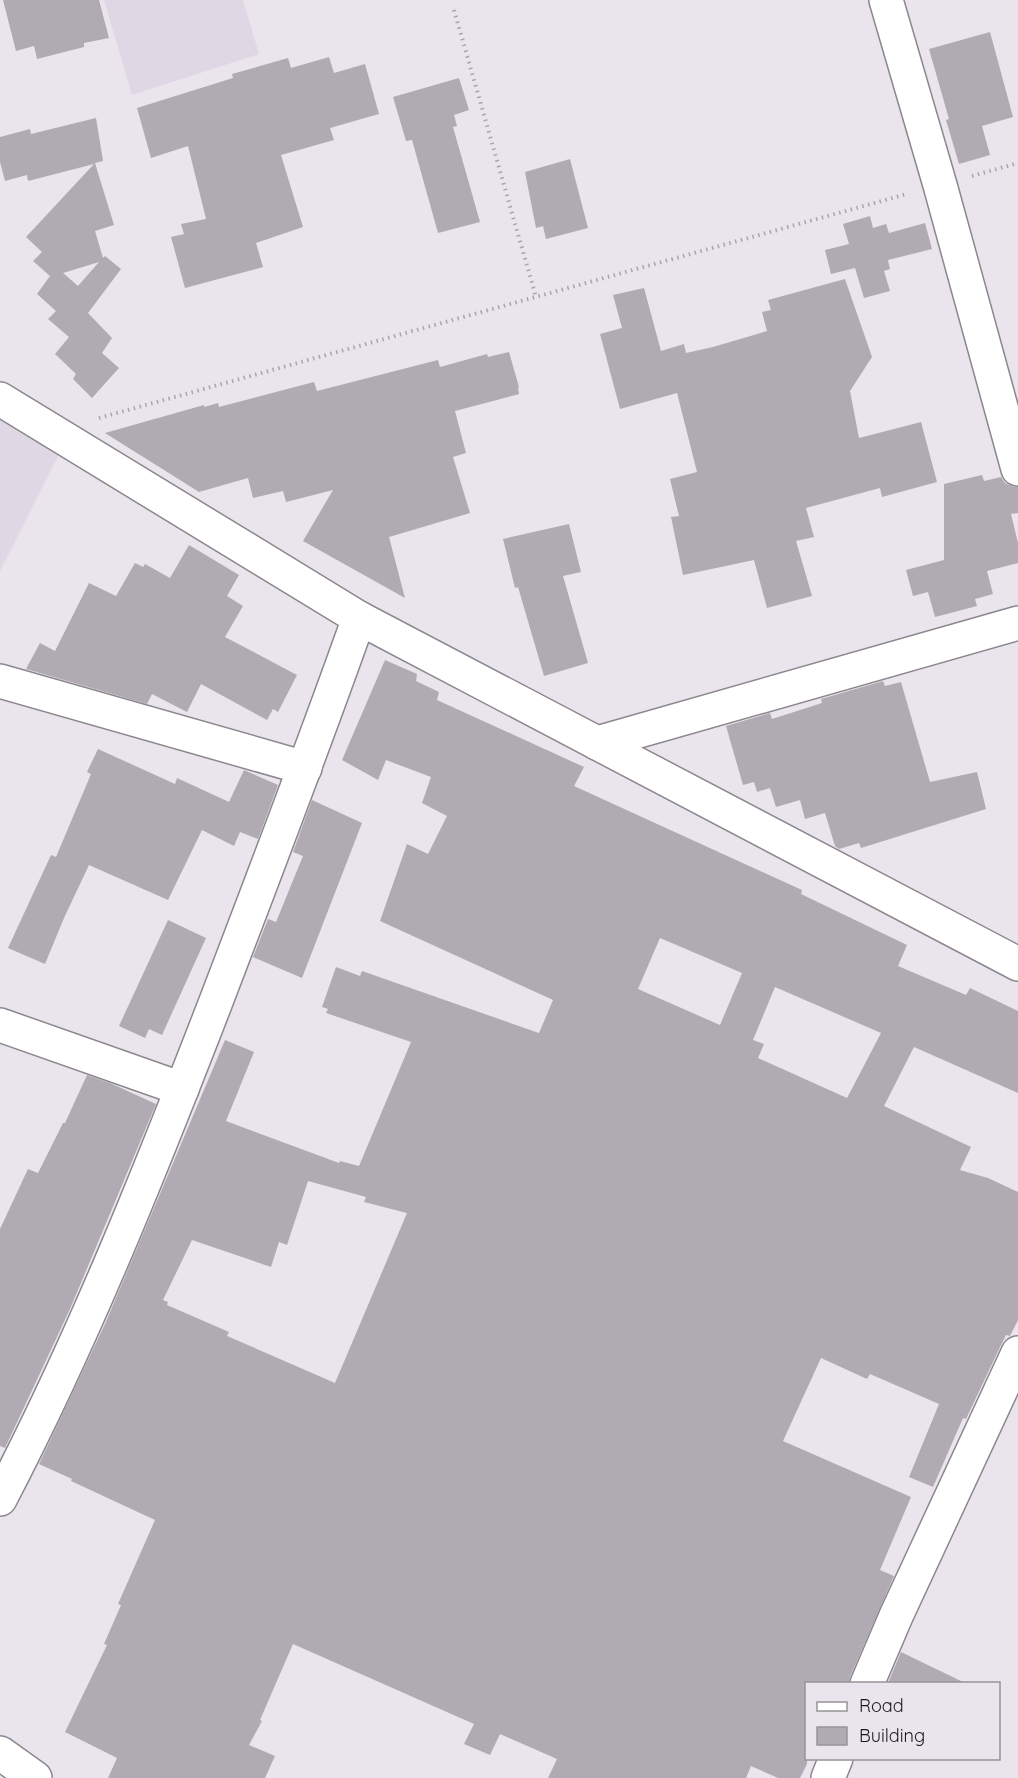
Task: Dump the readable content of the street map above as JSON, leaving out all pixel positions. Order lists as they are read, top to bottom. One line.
{"legend":["Road","Building"]}
